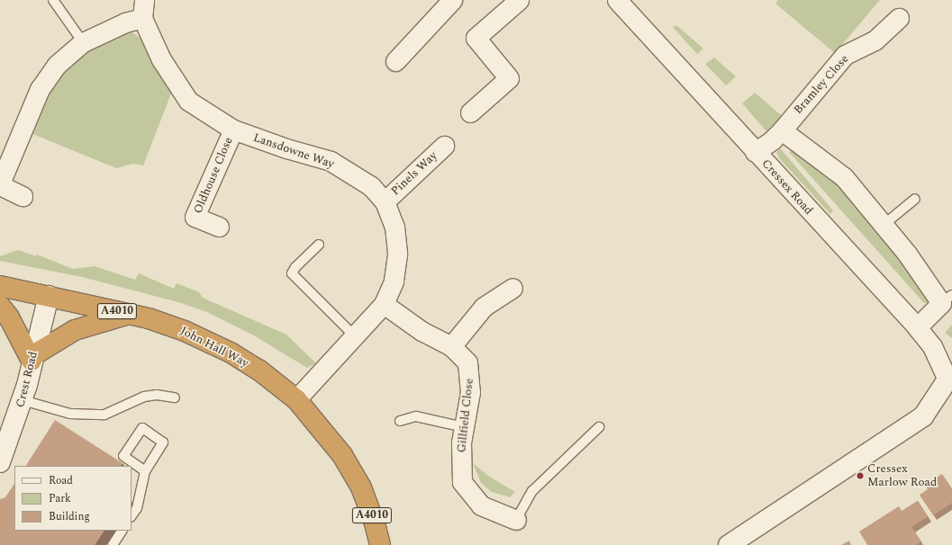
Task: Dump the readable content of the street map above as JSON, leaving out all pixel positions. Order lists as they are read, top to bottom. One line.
{"streets":{"highway":["A4010","John Hall Way"],"street":["Bramley Close","Lansdowne Way","Pinels Way","Oldhouse Close","Cressex Road","Crest Road","Gillfield Close"]},"crossings":[["Bramley Close","Cressex Road"],["Lansdowne Way","Pinels Way"],["Lansdowne Way","Oldhouse Close"],["Lansdowne Way","John Hall Way"],["Lansdowne Way","Gillfield Close"],["John Hall Way","Crest Road"]],"places":["Cressex Marlow Road"],"legend":["Road","Park","Building"]}
